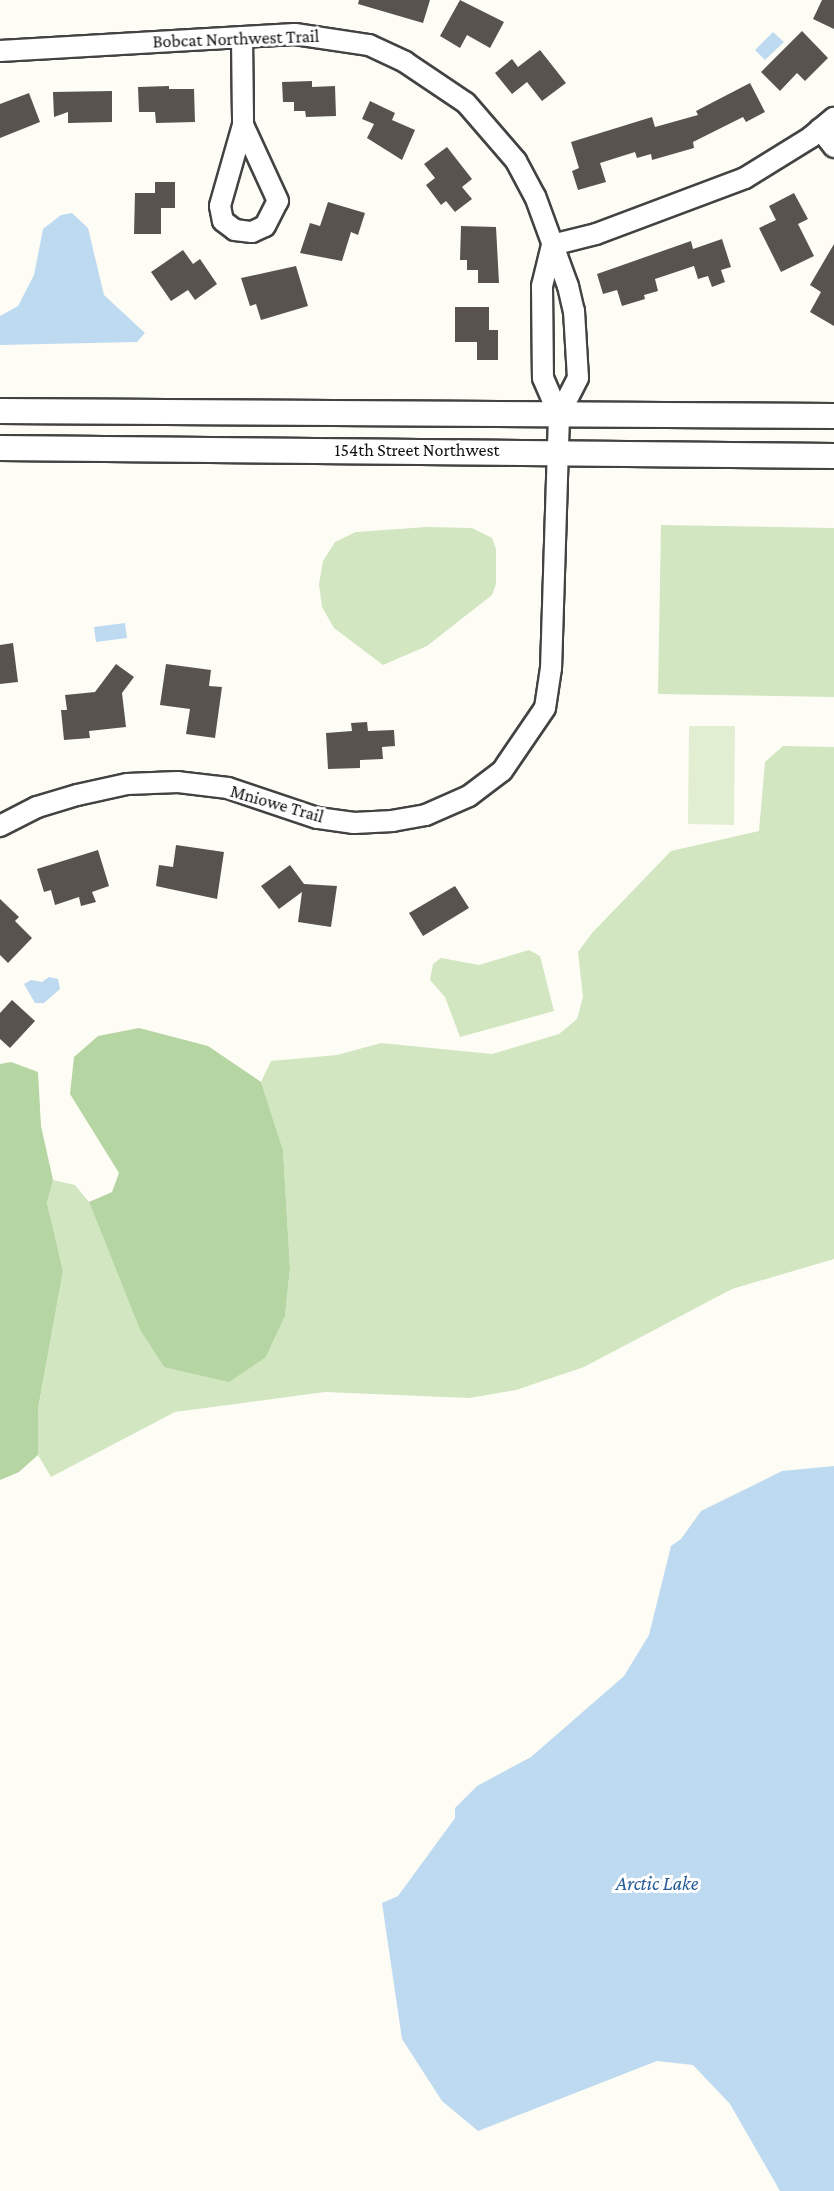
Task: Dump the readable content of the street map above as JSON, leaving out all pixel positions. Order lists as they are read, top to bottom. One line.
{"streets":{"street":["Bobcat Northwest Trail","154th Street Northwest","Mniowe Trail"]},"crossings":[["Bobcat Northwest Trail","154th Street Northwest"],["Bobcat Northwest Trail","Mniowe Trail"],["154th Street Northwest","Mniowe Trail"]],"water":["Arctic Lake"]}
